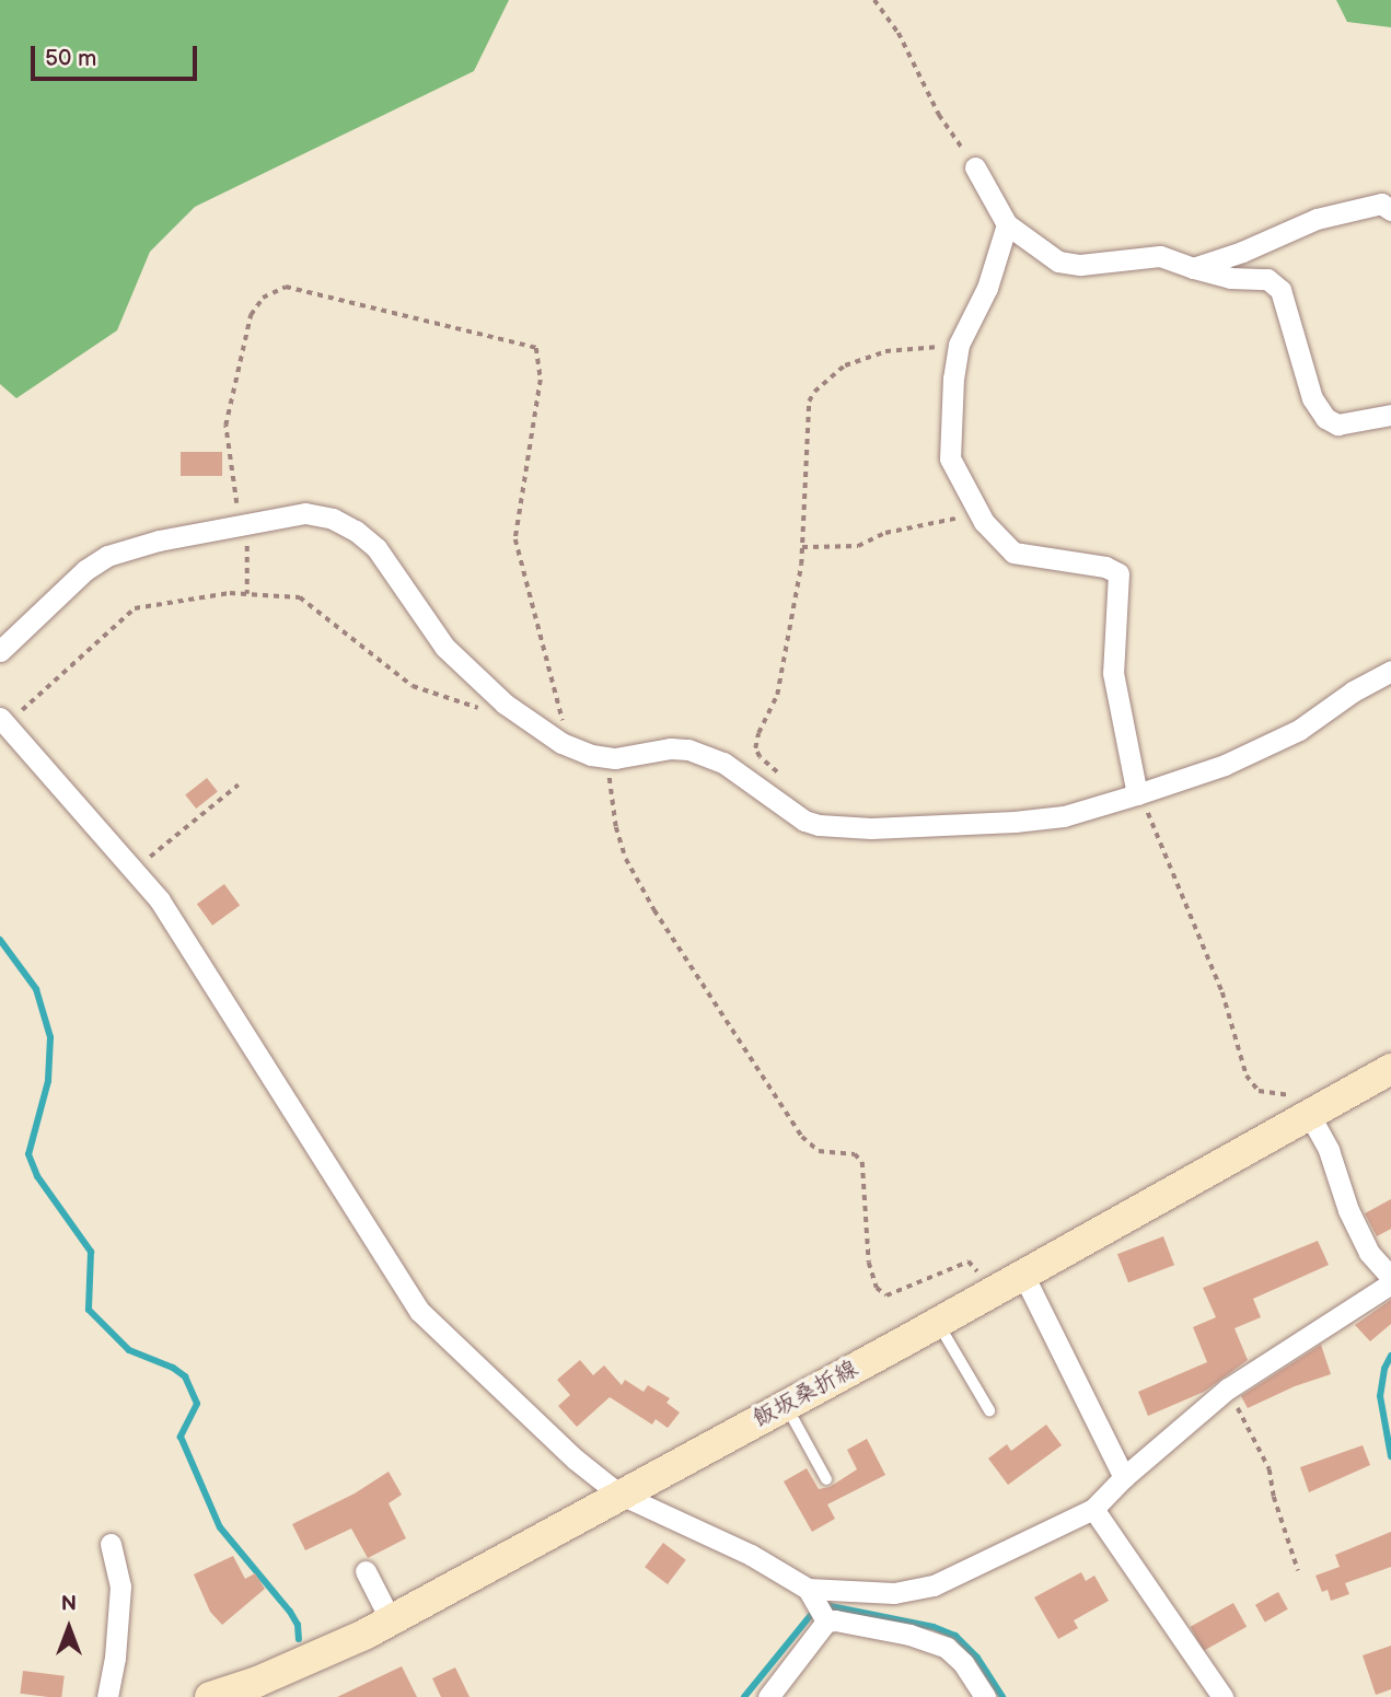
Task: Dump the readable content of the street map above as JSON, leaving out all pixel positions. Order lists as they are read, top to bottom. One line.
{"streets":{"main road":["飯坂桑折線"]},"scale_bar":"50 m","north":"top"}
